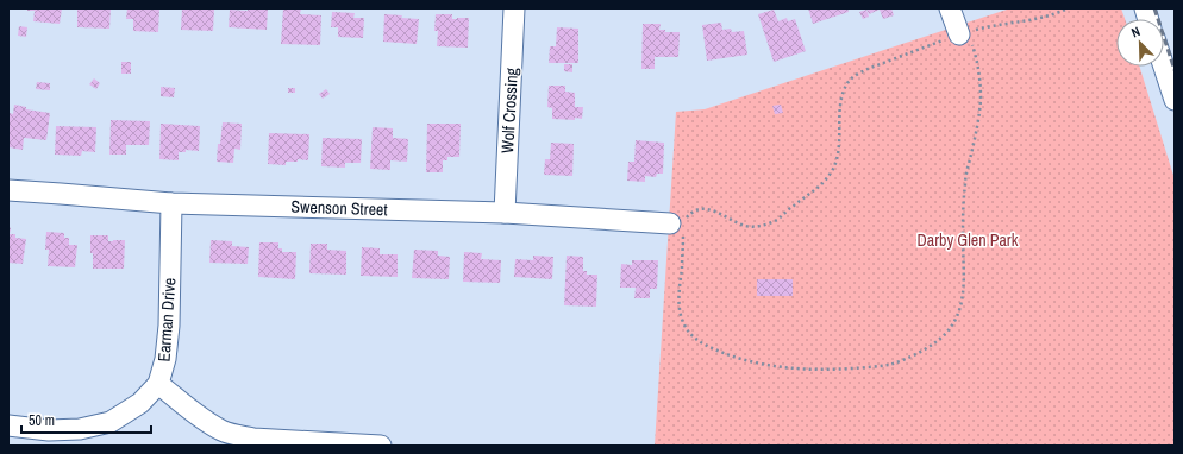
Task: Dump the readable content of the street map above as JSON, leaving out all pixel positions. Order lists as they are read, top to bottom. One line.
{"streets":{"street":["Wolf Crossing","Swenson Street","Earman Drive"]},"crossings":[["Wolf Crossing","Swenson Street"],["Swenson Street","Earman Drive"]],"parks":["Darby Glen Park"],"scale_bar":"50 m","north":"top left"}
